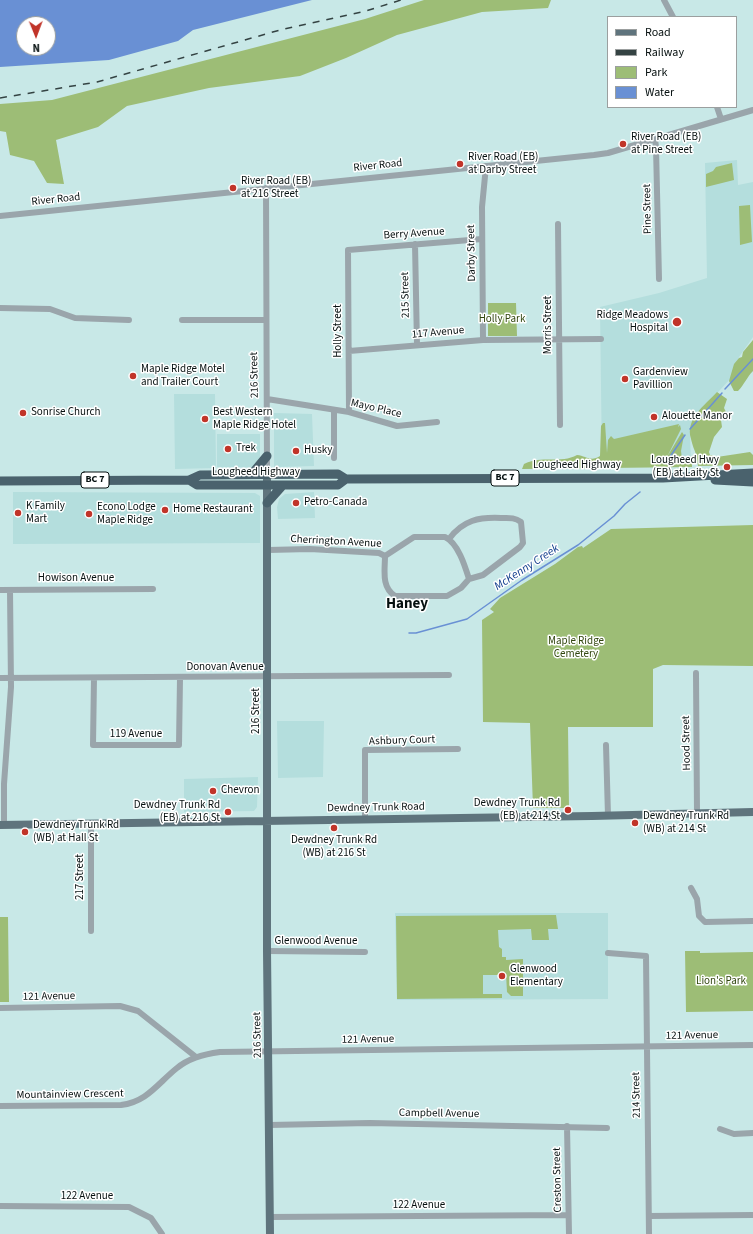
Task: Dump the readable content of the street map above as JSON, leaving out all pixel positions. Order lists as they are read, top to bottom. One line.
{"streets":{"highway":["Lougheed Highway","BC 7"],"main road":["216 Street","Dewdney Trunk Road"],"street":["River Road","Pine Street","Berry Avenue","Darby Street","215 Street","Morris Street","Holly Street","117 Avenue","Mayo Place","Cherrington Avenue","Howison Avenue","Donovan Avenue","119 Avenue","Ashbury Court","Hood Street","217 Street","Glenwood Avenue","121 Avenue","Mountainview Crescent","214 Street","Campbell Avenue","Creston Street","122 Avenue"]},"crossings":[["River Road","Pine Street"],["River Road","Darby Street"],["River Road","216 Street"],["Berry Avenue","Darby Street"],["Berry Avenue","215 Street"],["Berry Avenue","Holly Street"],["Darby Street","117 Avenue"],["215 Street","117 Avenue"],["Morris Street","117 Avenue"],["Holly Street","117 Avenue"],["Holly Street","Mayo Place"],["216 Street","Lougheed Highway"],["216 Street","Cherrington Avenue"],["216 Street","Donovan Avenue"],["216 Street","Dewdney Trunk Road"],["216 Street","Glenwood Avenue"],["216 Street","121 Avenue"],["216 Street","Campbell Avenue"],["216 Street","122 Avenue"],["Donovan Avenue","119 Avenue"],["Ashbury Court","Dewdney Trunk Road"],["Hood Street","Dewdney Trunk Road"],["Dewdney Trunk Road","217 Street"],["121 Avenue","Mountainview Crescent"],["121 Avenue","214 Street"],["Campbell Avenue","Creston Street"],["Creston Street","122 Avenue"]],"districts":["Haney"],"water":["McKenny Creek"],"parks":["Holly Park","Maple Ridge Cemetery","Lion's Park"],"places":["River Road (EB) at Pine Street","River Road (EB) at Darby Street","River Road (EB) at 216 Street","Ridge Meadows Hospital","Maple Ridge Motel and Trailer Court","Gardenview Pavillion","Sonrise Church","Alouette Manor","Best Western Maple Ridge Hotel","Trek","Husky","Lougheed Hwy (EB) at Laity St","Petro-Canada","Home Restaurant","K Family Mart","Econo Lodge Maple Ridge","Chevron","Dewdney Trunk Rd (EB) at 214 St","Dewdney Trunk Rd (EB) at 216 St","Dewdney Trunk Rd (WB) at 214 St","Dewdney Trunk Rd (WB) at 216 St","Dewdney Trunk Rd (WB) at Hall St","Glenwood Elementary"],"legend":["Road","Railway","Park","Water"],"north":"bottom"}
